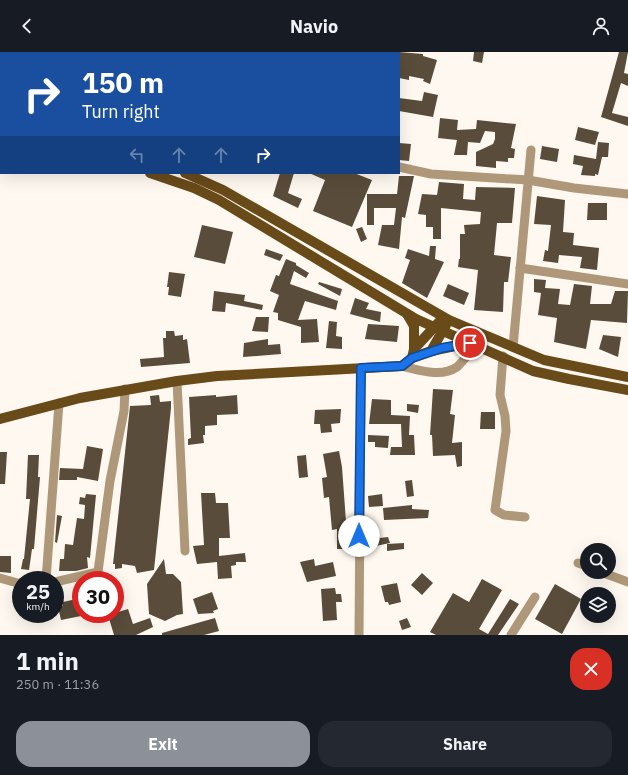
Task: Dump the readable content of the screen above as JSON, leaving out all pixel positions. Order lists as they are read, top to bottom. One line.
{"page":{"header":"Navio","turn":["150 m","Turn right"],"speed":"25 km/h","limit":"30","heading":["1 min","250 m · 11:36"],"buttons":["Exit","Share"]}}
